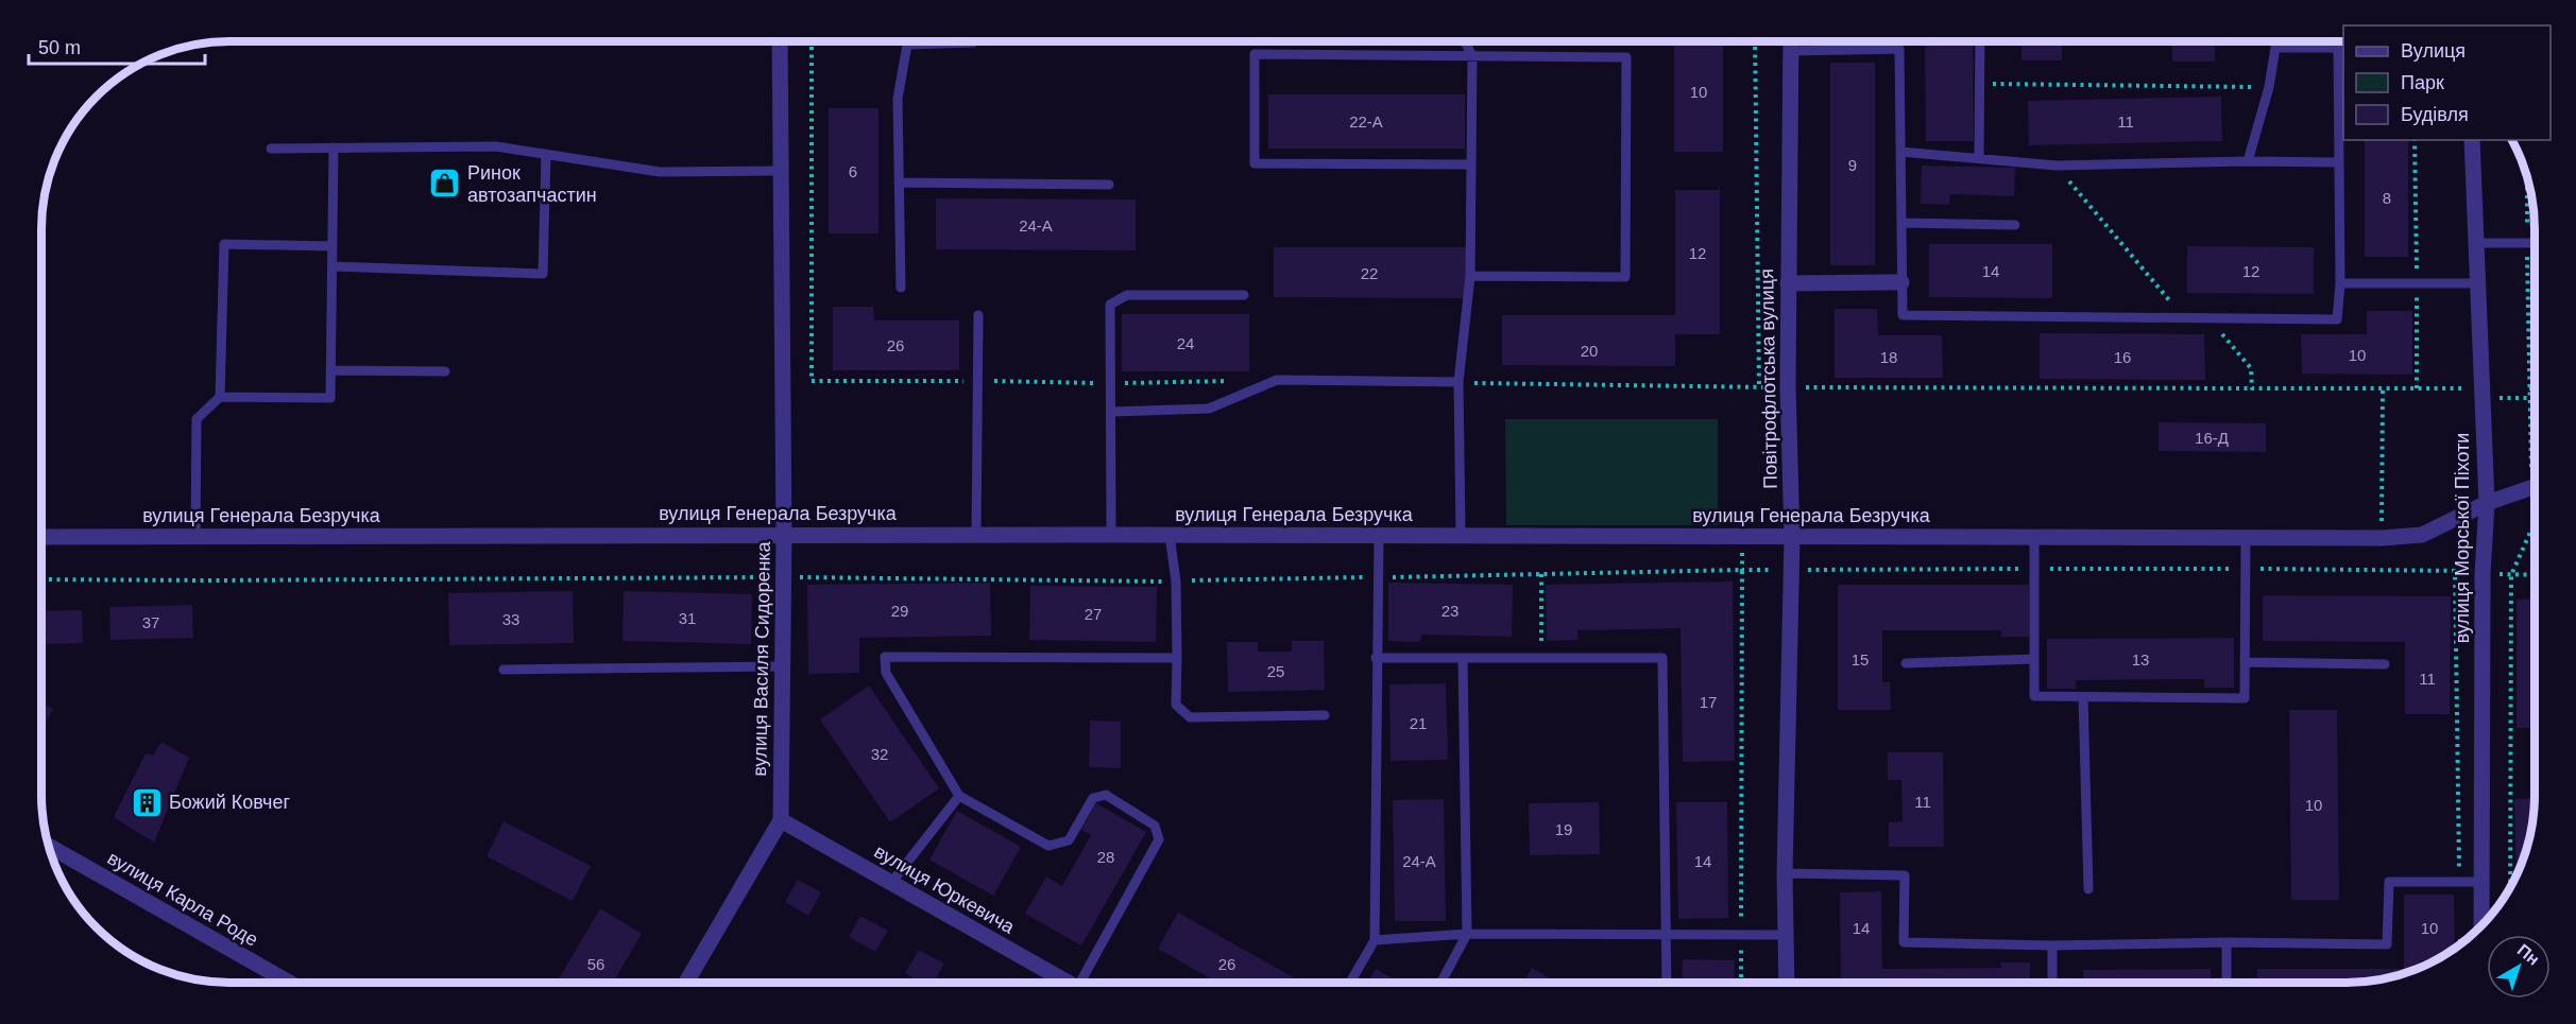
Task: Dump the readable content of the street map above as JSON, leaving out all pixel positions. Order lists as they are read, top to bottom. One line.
{"streets":{"street":["Повітрофлотська вулиця","вулиця Генерала Безручка","вулиця Морської Піхоти","вулиця Василя Сидоренка","вулиця Юркевича","вулиця Карла Роде"]},"crossings":[["Повітрофлотська вулиця","вулиця Генерала Безручка"],["вулиця Генерала Безручка","вулиця Морської Піхоти"],["вулиця Генерала Безручка","вулиця Василя Сидоренка"],["вулиця Василя Сидоренка","вулиця Юркевича"]],"places":{"shop":["Ринок автозапчастин"],"building":["Божий Ковчег"]},"house_numbers":["10","22-А","11","9","6","8","24-А","12","14","12","22","24","26","20","10","18","16","16-Д","29","23","27","31","33","37","15","13","25","11","17","21","32","11","10","19","28","24-А","14","14","10","56","26"],"legend":["Вулиця","Парк","Будівля"],"scale_bar":"50 m","north":"top right"}
